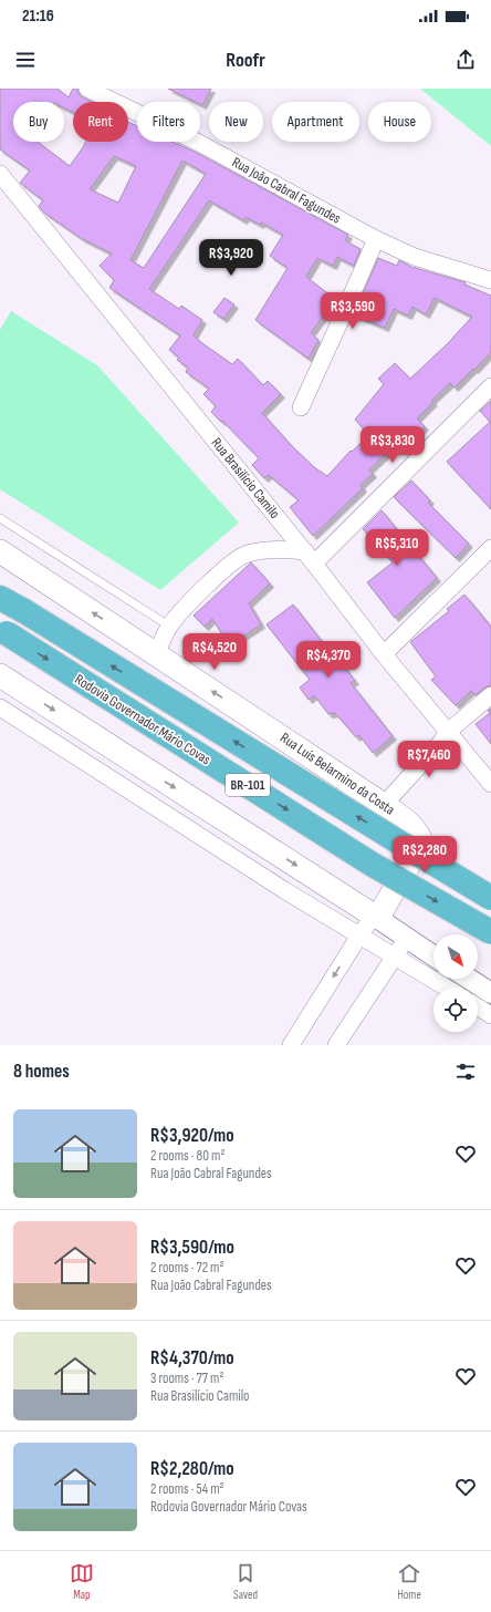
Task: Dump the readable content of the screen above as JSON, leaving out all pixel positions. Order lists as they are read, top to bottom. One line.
{"streets":{"highway":["Rodovia Governador Mário Covas","BR-101"],"main road":["Rua Luís Belarmino da Costa"],"street":["Rua João Cabral Fagundes","Rua Brasilício Camilo"]},"north":"bottom right","page":{"status":"21:16","header":"Roofr","chip":["Buy","Rent","Filters","New","Apartment","House"],"price":["R$3,920","R$3,590","R$3,830","R$5,310","R$4,520","R$4,370","R$7,460","R$2,280"],"heading":"8 homes","list":[{"name":"R$3,920/mo","note":"2 rooms · 80 m² · Rua João Cabral Fagundes"},{"name":"R$3,590/mo","note":"2 rooms · 72 m² · Rua João Cabral Fagundes"},{"name":"R$4,370/mo","note":"3 rooms · 77 m² · Rua Brasilício Camilo"},{"name":"R$2,280/mo","note":"2 rooms · 54 m² · Rodovia Governador Mário Covas"}],"tabs":["Map","Saved","Home"]}}
